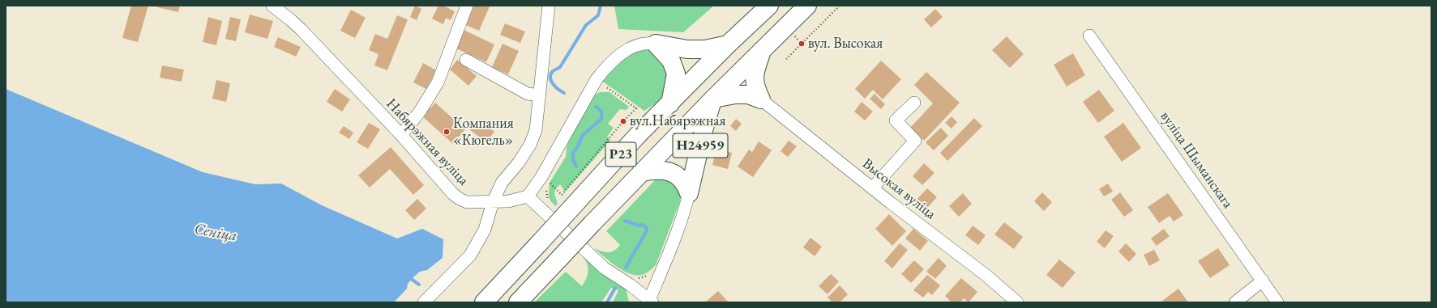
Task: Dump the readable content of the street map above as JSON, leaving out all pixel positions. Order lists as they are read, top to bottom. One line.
{"streets":{"highway":["Н24959","Р23"],"street":["Набярэжная вуліца","вуліца Шыманскага","Высокая вуліца"]},"crossings":[["Набярэжная вуліца","Н24959"],["Н24959","Р23"]],"water":["Сеніца"],"places":["вул. Высокая","вул.Набярэжная","Компания «Кюгель»"]}
